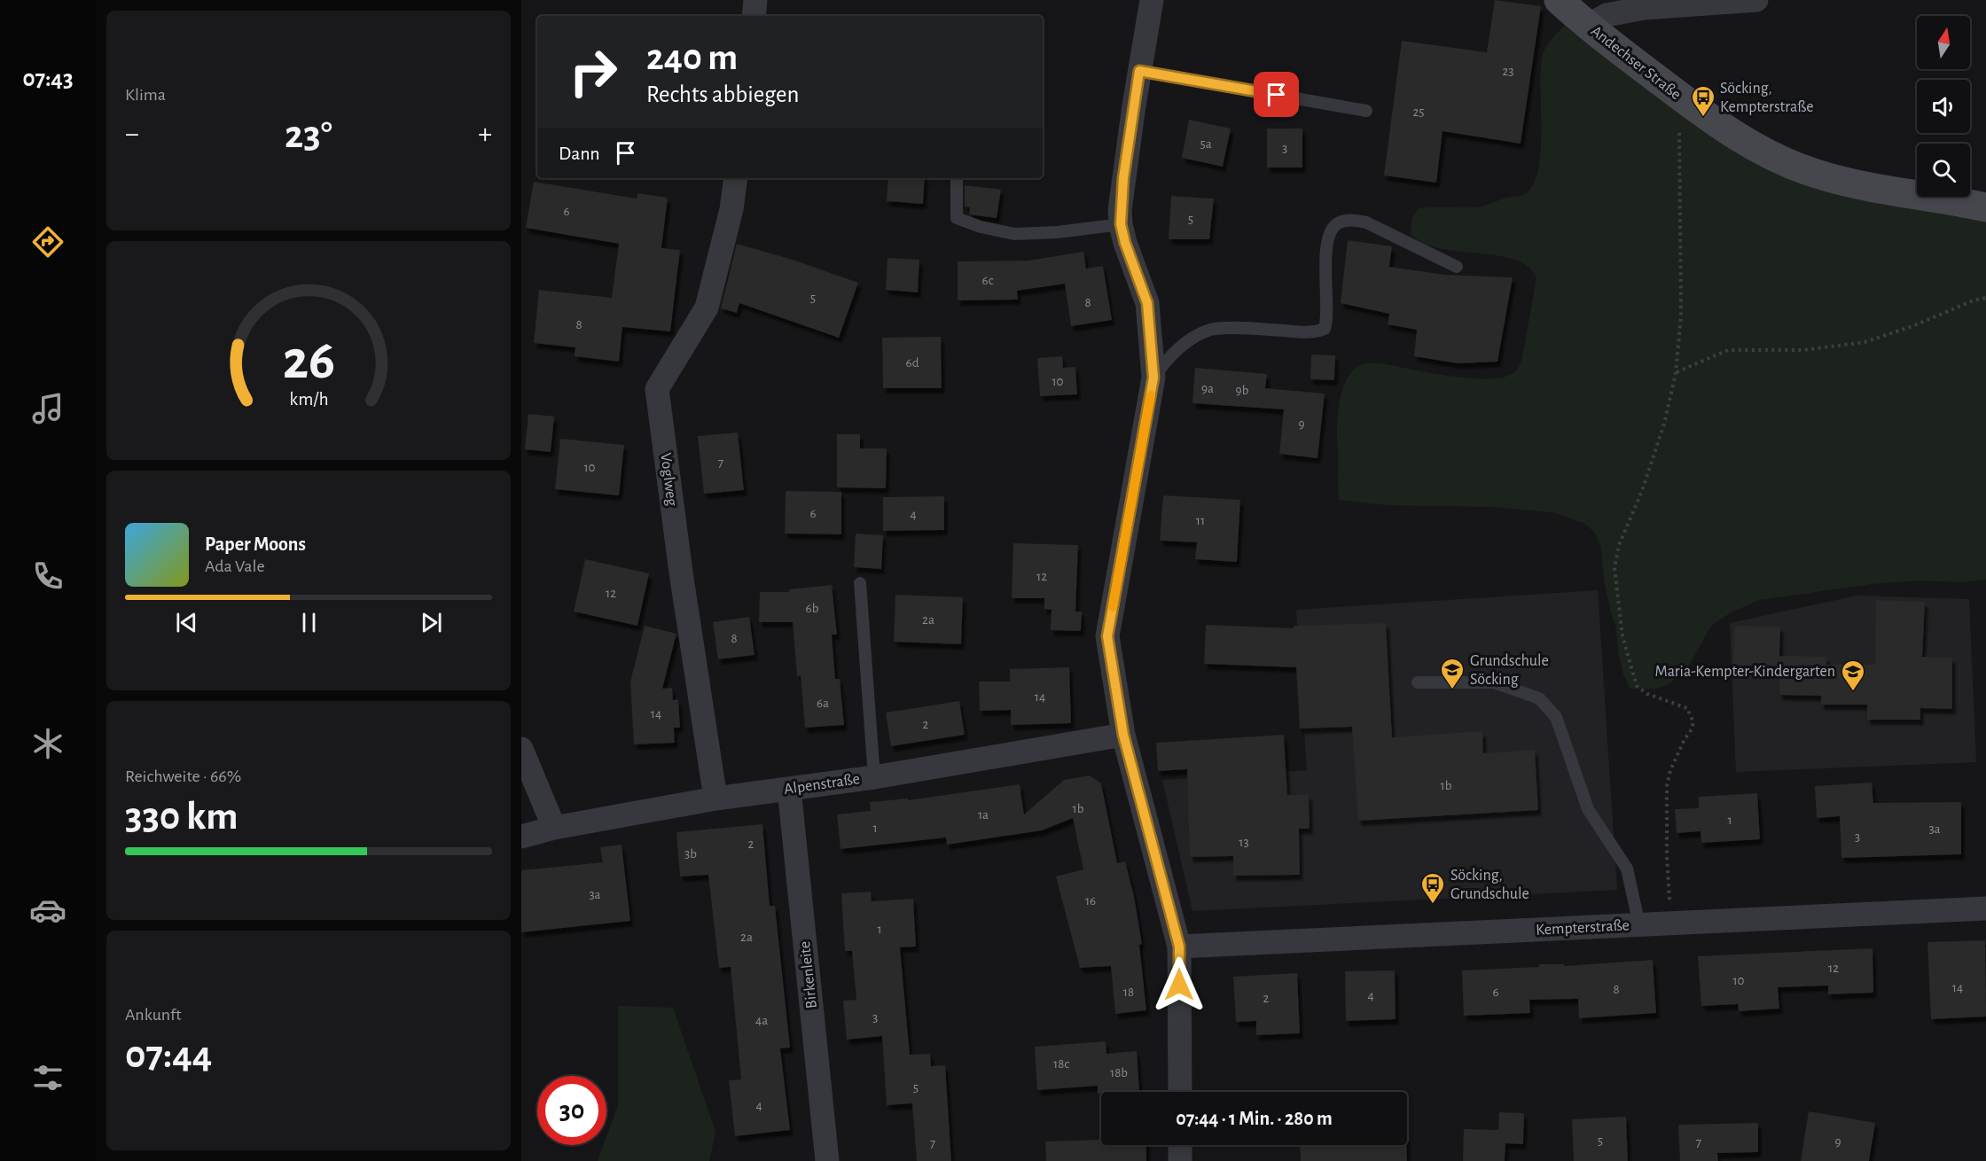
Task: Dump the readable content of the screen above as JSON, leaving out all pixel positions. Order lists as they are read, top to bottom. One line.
{"streets":{"street":["Andechser Straße","Voglweg","Alpenstraße","Kempterstraße","Birkenleite"]},"crossings":[["Voglweg","Alpenstraße"],["Alpenstraße","Birkenleite"]],"places":{"bus stop":["Söcking, Kempterstraße","Söcking, Grundschule"],"school or university":["Grundschule Söcking","Maria-Kempter-Kindergarten"]},"house_numbers":["23","25","5a","3","6","5","6c","5","8","8","6d","10","9a","9b","9","7","10","6","4","11","12","12","6b","2a","8","14","6a","14","2","1b","1b","1a","1","1","3a","3","13","2","3b","3a","16","1","2a","12","10","14","8","18","6","4","2","3","4a","18c","18b","5","4","5","9","7","7"],"north":"top","page":{"tabs":"07:43","tile":["Klima",["Reichweite · 66%","330 km"],["Ankunft","07:44"]],"turn":["240 m","Rechts abbiegen"],"heat":["−","23°","+"],"then":"Dann","song":["Paper Moons","Ada Vale"],"limit":"30","trip":"07:44 · 1 Min. · 280 m","gauge":["26","km/h"]}}
